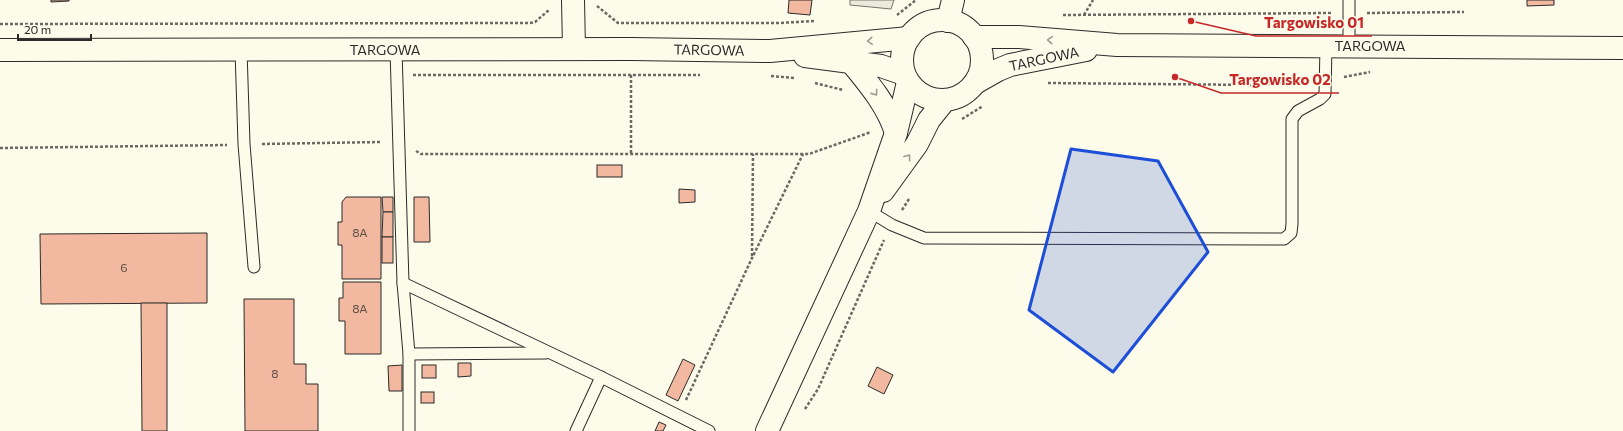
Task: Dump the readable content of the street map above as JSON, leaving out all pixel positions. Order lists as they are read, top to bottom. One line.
{"streets":{"street":["TARGOWA"]},"places":["Targowisko 01","Targowisko 02"],"house_numbers":["8A","6","8A","8"],"scale_bar":"20 m"}
